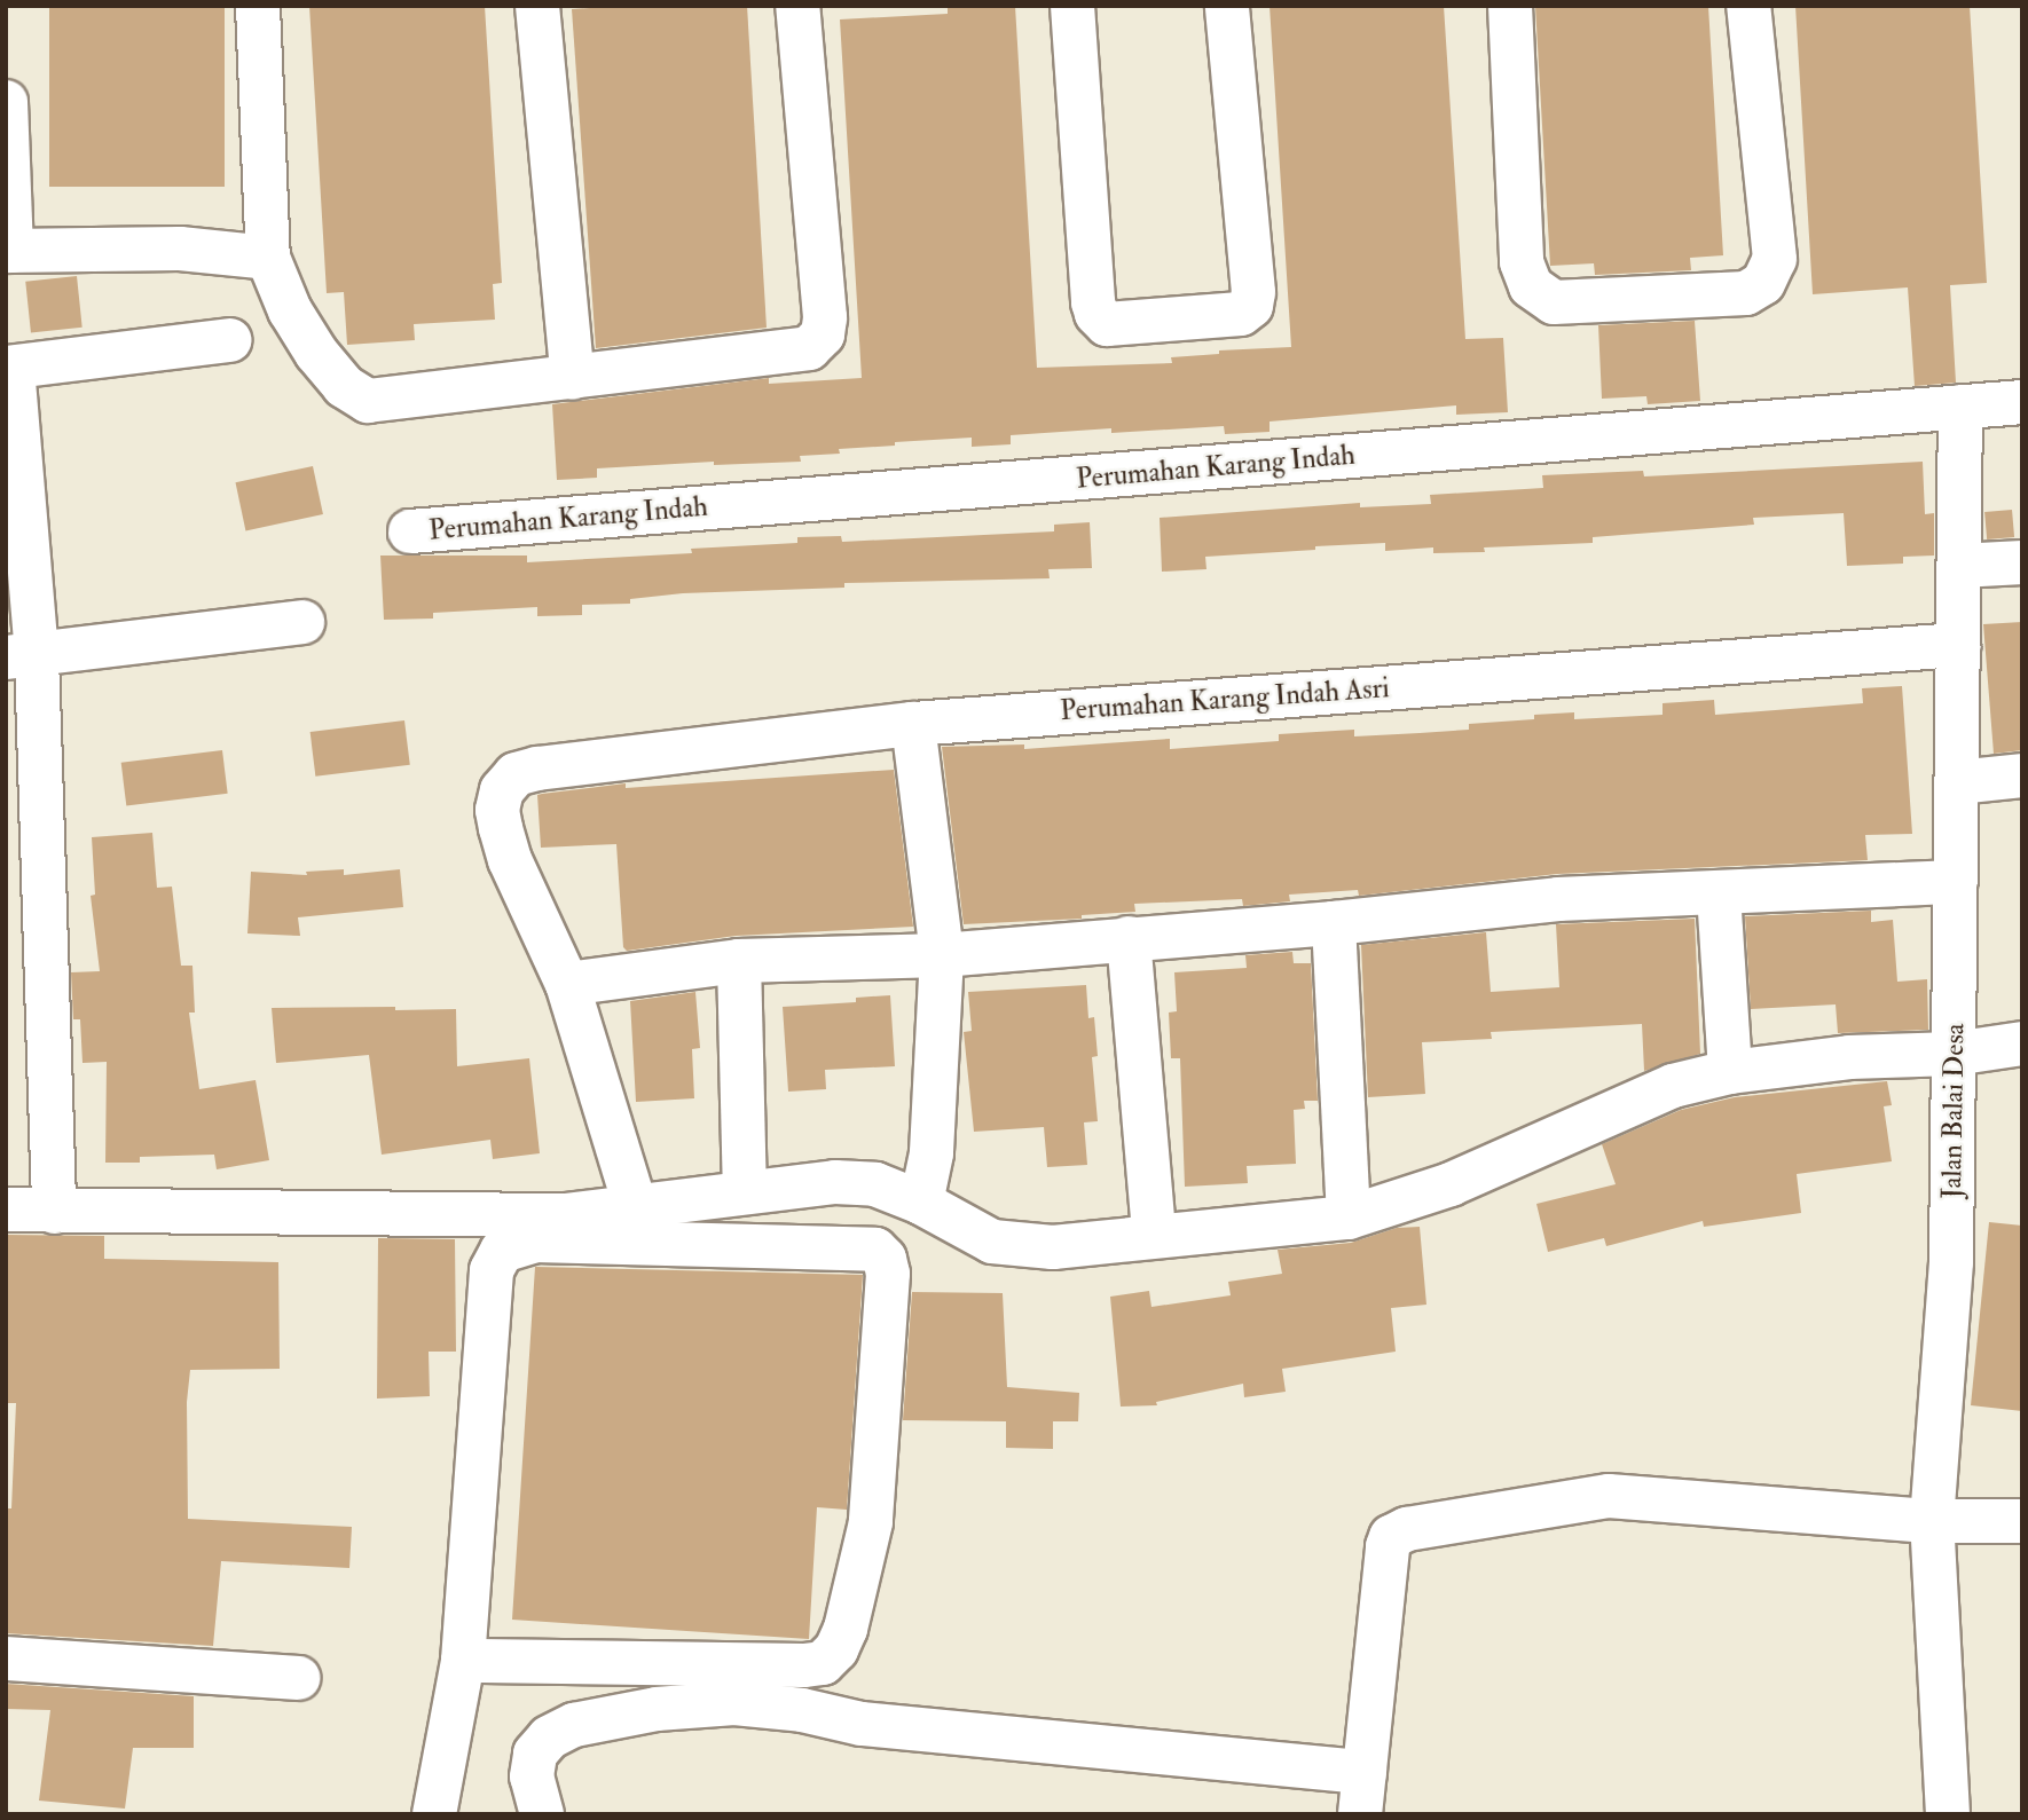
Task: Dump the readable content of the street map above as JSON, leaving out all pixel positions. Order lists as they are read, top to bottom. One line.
{"streets":{"street":["Perumahan Karang Indah","Perumahan Karang Indah Asri","Jalan Balai Desa"]},"crossings":[["Perumahan Karang Indah","Jalan Balai Desa"],["Perumahan Karang Indah Asri","Jalan Balai Desa"]]}
